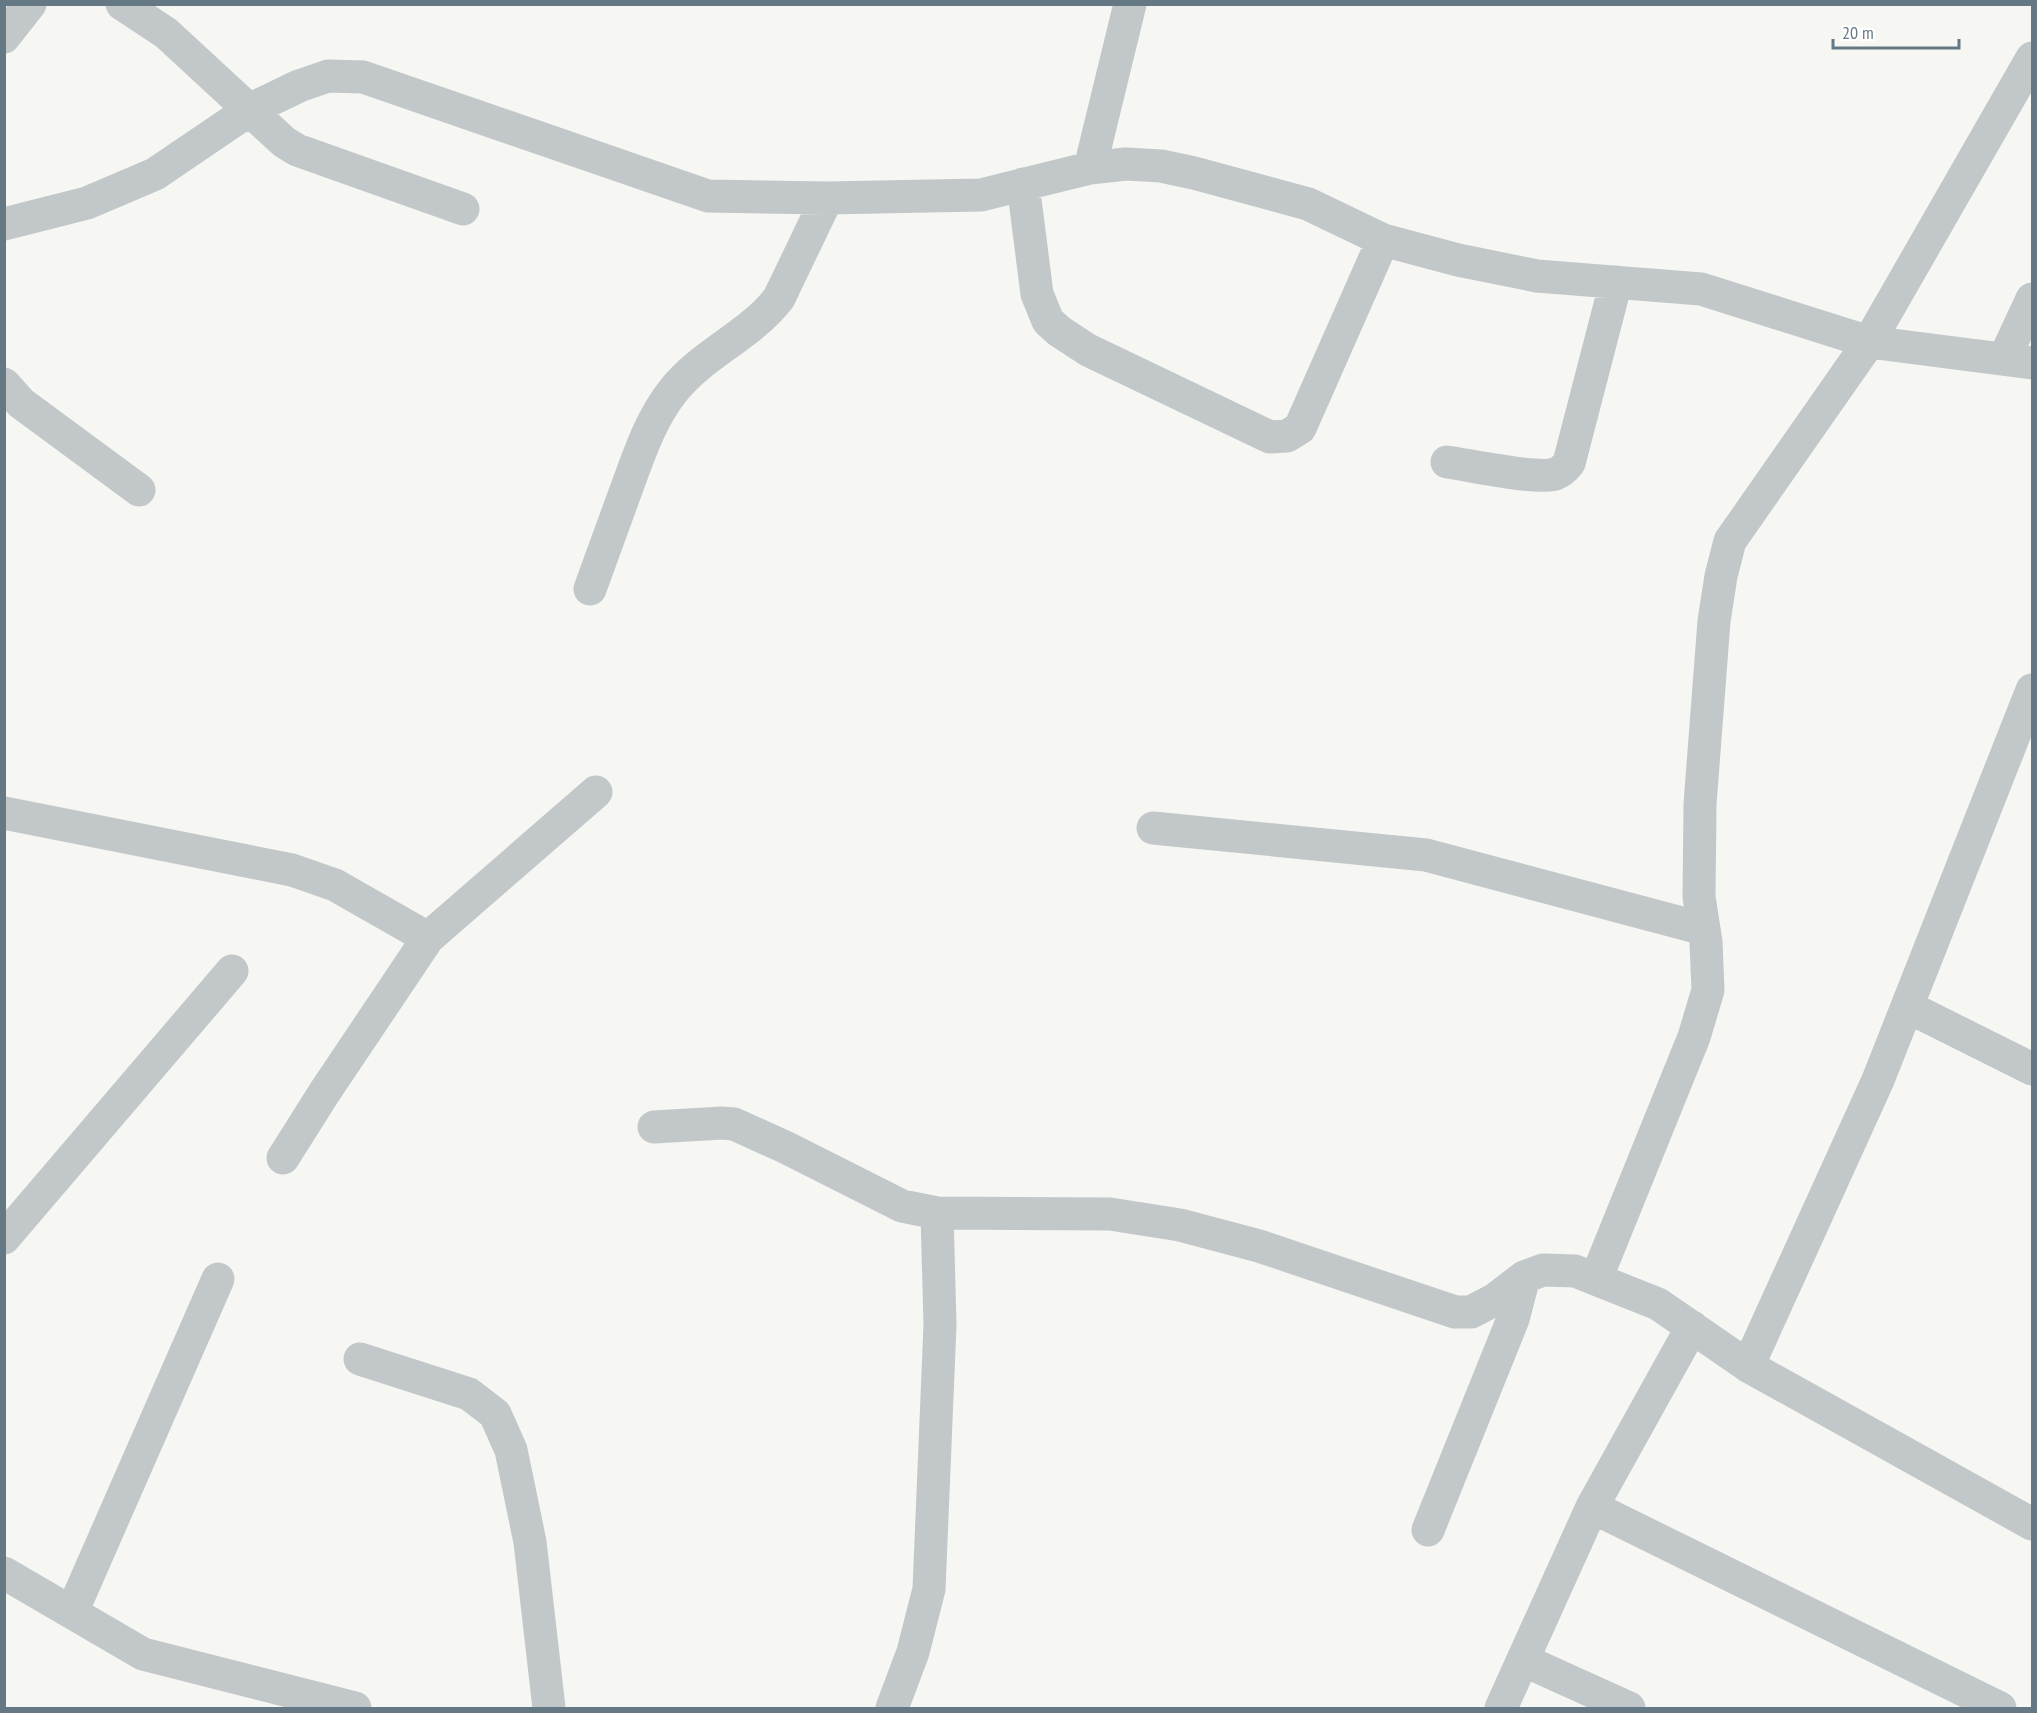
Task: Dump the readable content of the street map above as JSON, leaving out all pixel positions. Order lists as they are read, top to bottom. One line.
{"scale_bar":"20 m"}
